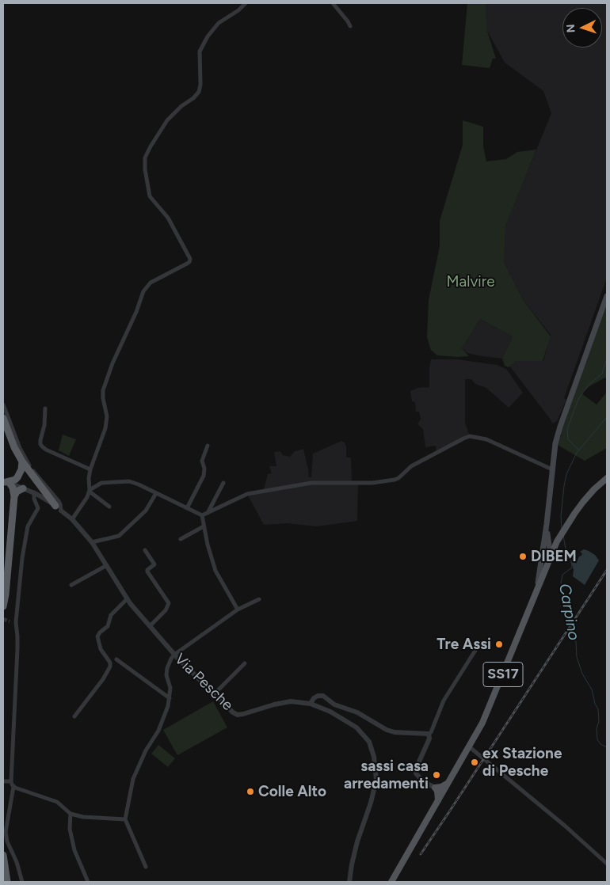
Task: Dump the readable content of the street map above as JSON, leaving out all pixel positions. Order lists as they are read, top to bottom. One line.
{"streets":{"main road":["SS17"],"street":["Via Pesche"]},"water":["Carpino"],"parks":["Malvire"],"places":["DIBEM","Tre Assi","ex Stazione di Pesche","sassi casa arredamenti","Colle Alto"],"north":"left"}
